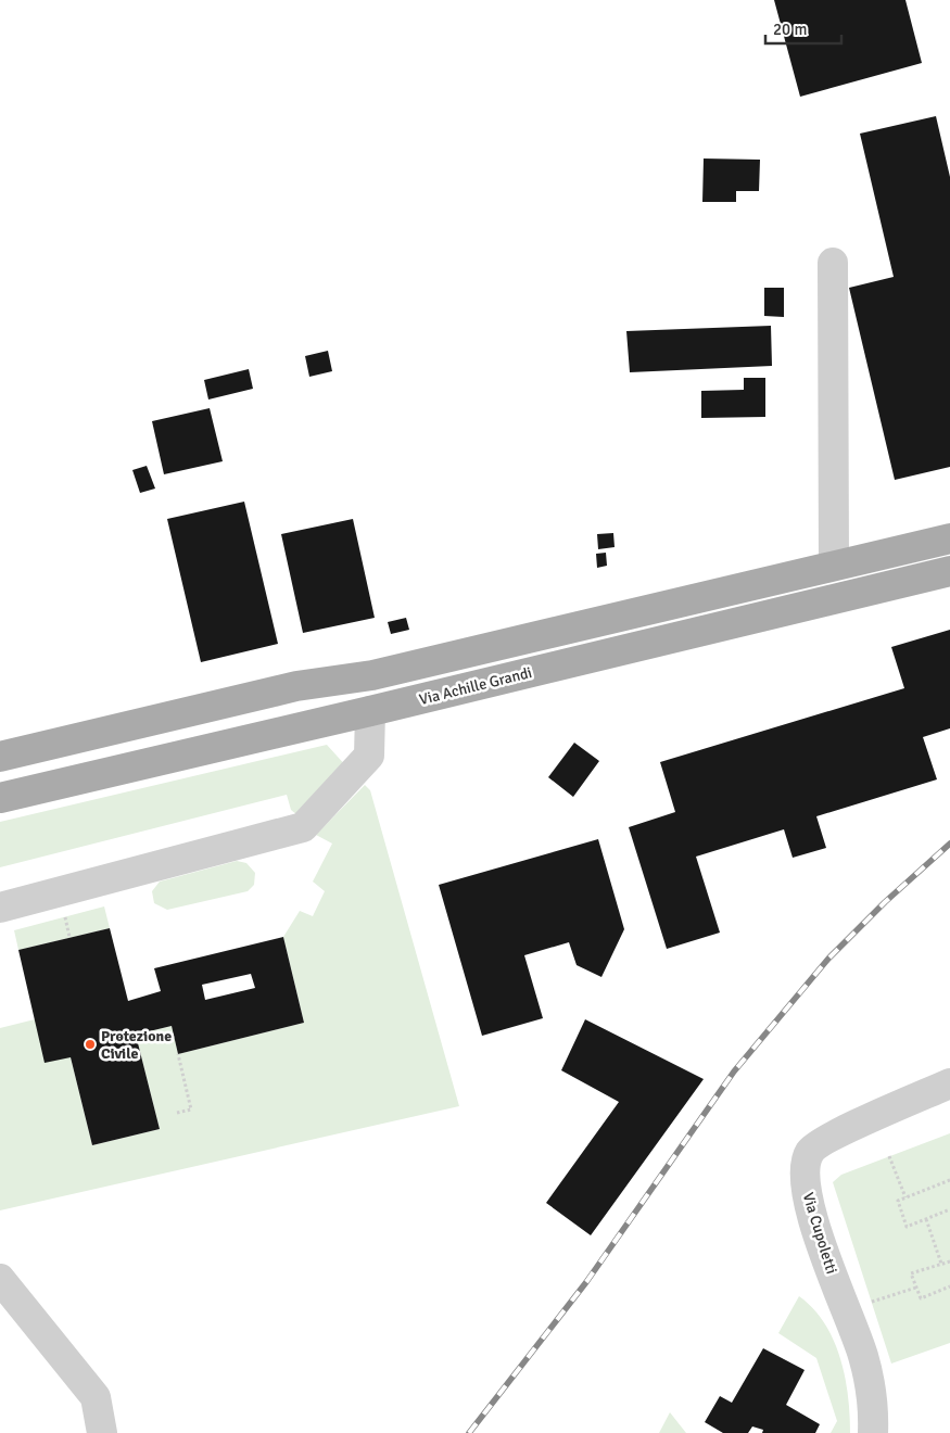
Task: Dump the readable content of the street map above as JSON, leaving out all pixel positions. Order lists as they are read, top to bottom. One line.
{"streets":{"main road":["Via Achille Grandi"],"street":["Via Cupoletti"]},"places":["Protezione Civile"],"scale_bar":"20 m"}
